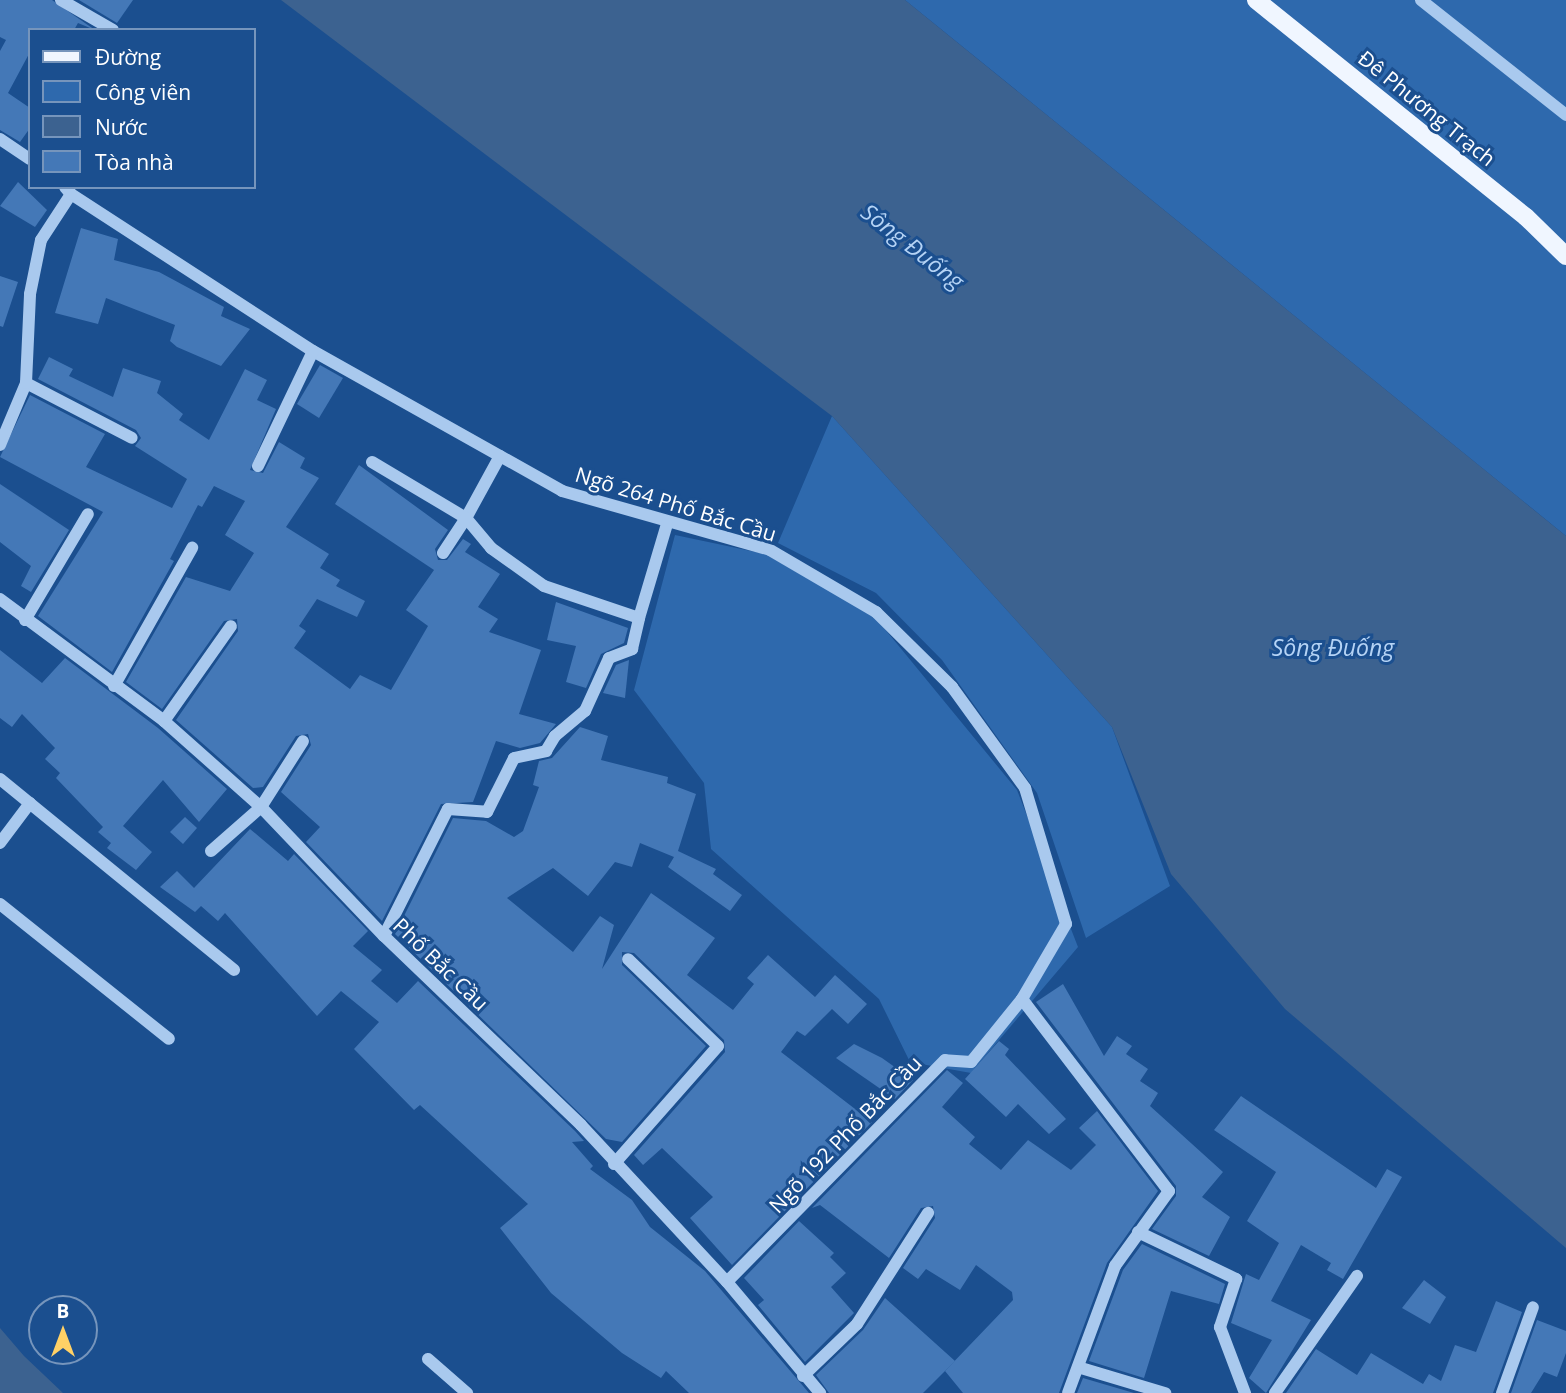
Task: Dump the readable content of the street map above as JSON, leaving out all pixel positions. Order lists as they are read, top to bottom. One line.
{"streets":{"main road":["Đê Phương Trạch"],"street":["Ngõ 264 Phố Bắc Cầu","Phố Bắc Cầu","Ngõ 192 Phố Bắc Cầu"]},"crossings":[["Ngõ 264 Phố Bắc Cầu","Ngõ 192 Phố Bắc Cầu"],["Phố Bắc Cầu","Ngõ 192 Phố Bắc Cầu"]],"water":["Sông Đuống"],"legend":["Đường","Công viên","Nước","Tòa nhà"],"north":"top"}
